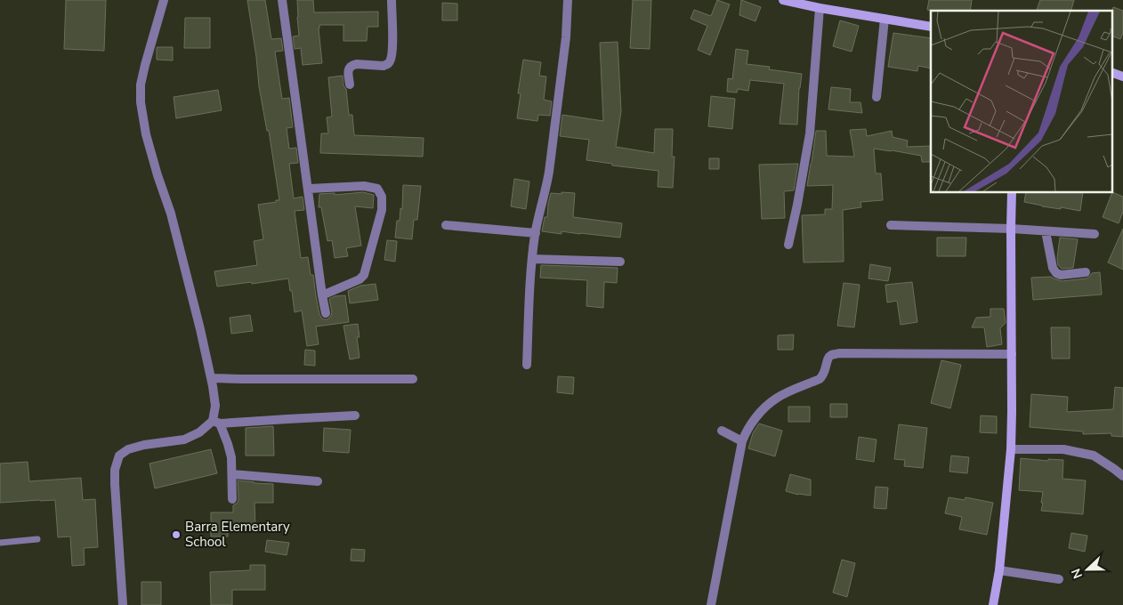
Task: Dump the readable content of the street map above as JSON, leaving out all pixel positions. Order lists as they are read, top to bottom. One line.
{"places":["Barra Elementary School"],"north":"left"}
